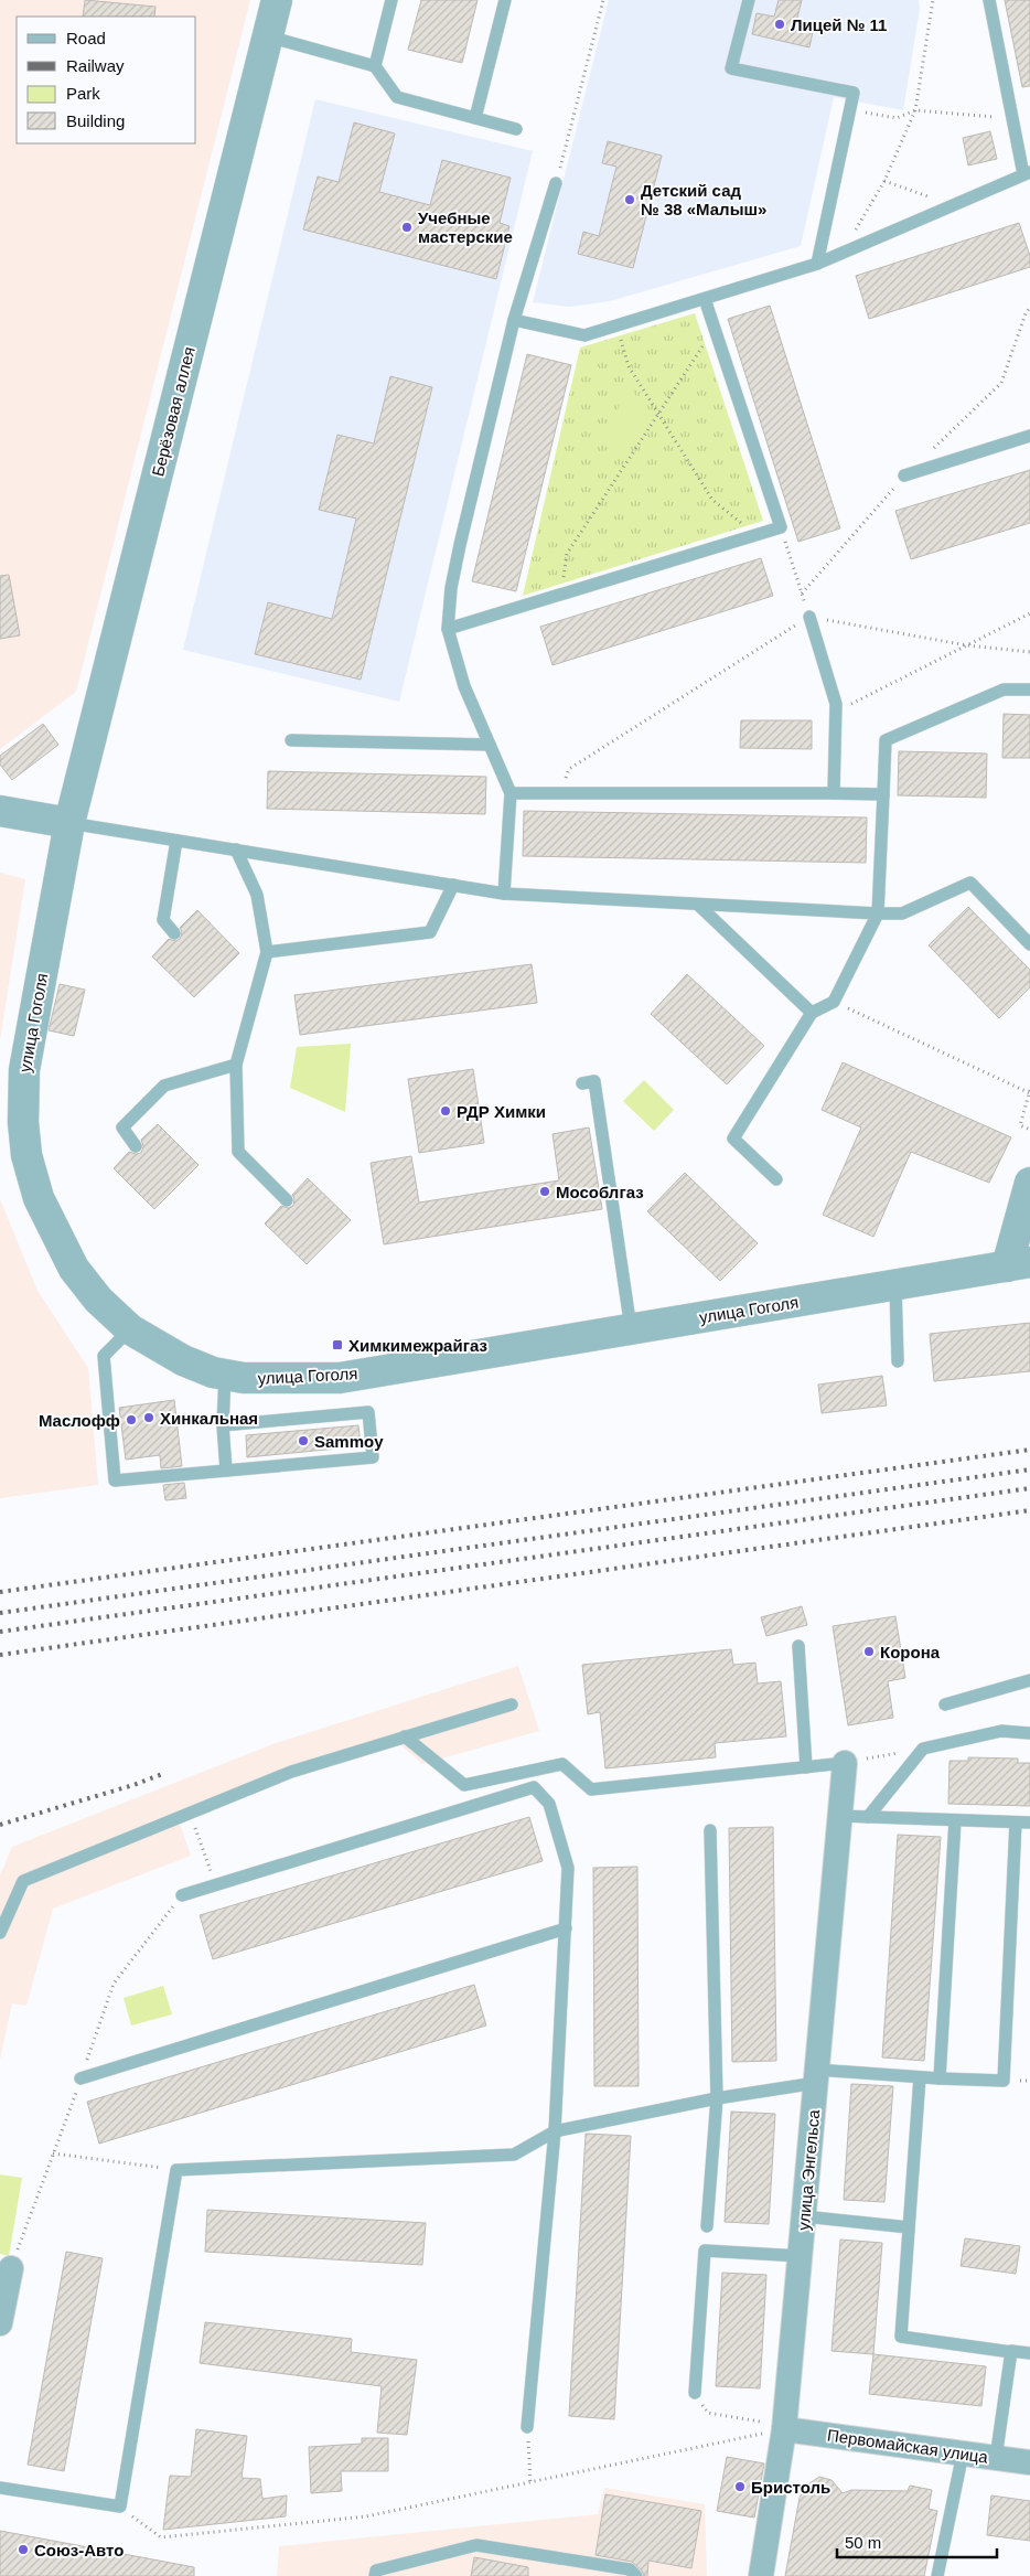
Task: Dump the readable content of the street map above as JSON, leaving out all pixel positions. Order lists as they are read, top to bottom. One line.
{"streets":{"street":["Берёзовая аллея","улица Гоголя","улица Энгельса","Первомайская улица"]},"crossings":[["Берёзовая аллея","улица Гоголя"],["улица Энгельса","Первомайская улица"]],"places":{"other":["Лицей № 11","Детский сад № 38 «Малыш»","Учебные мастерские","РДР Химки","Мособлгаз","Хинкальная","Маслофф","Sammoy","Корона","Бристоль","Союз-Авто"],"transit":["Химкимежрайгаз"]},"legend":["Road","Railway","Park","Building"],"scale_bar":"50 m"}
